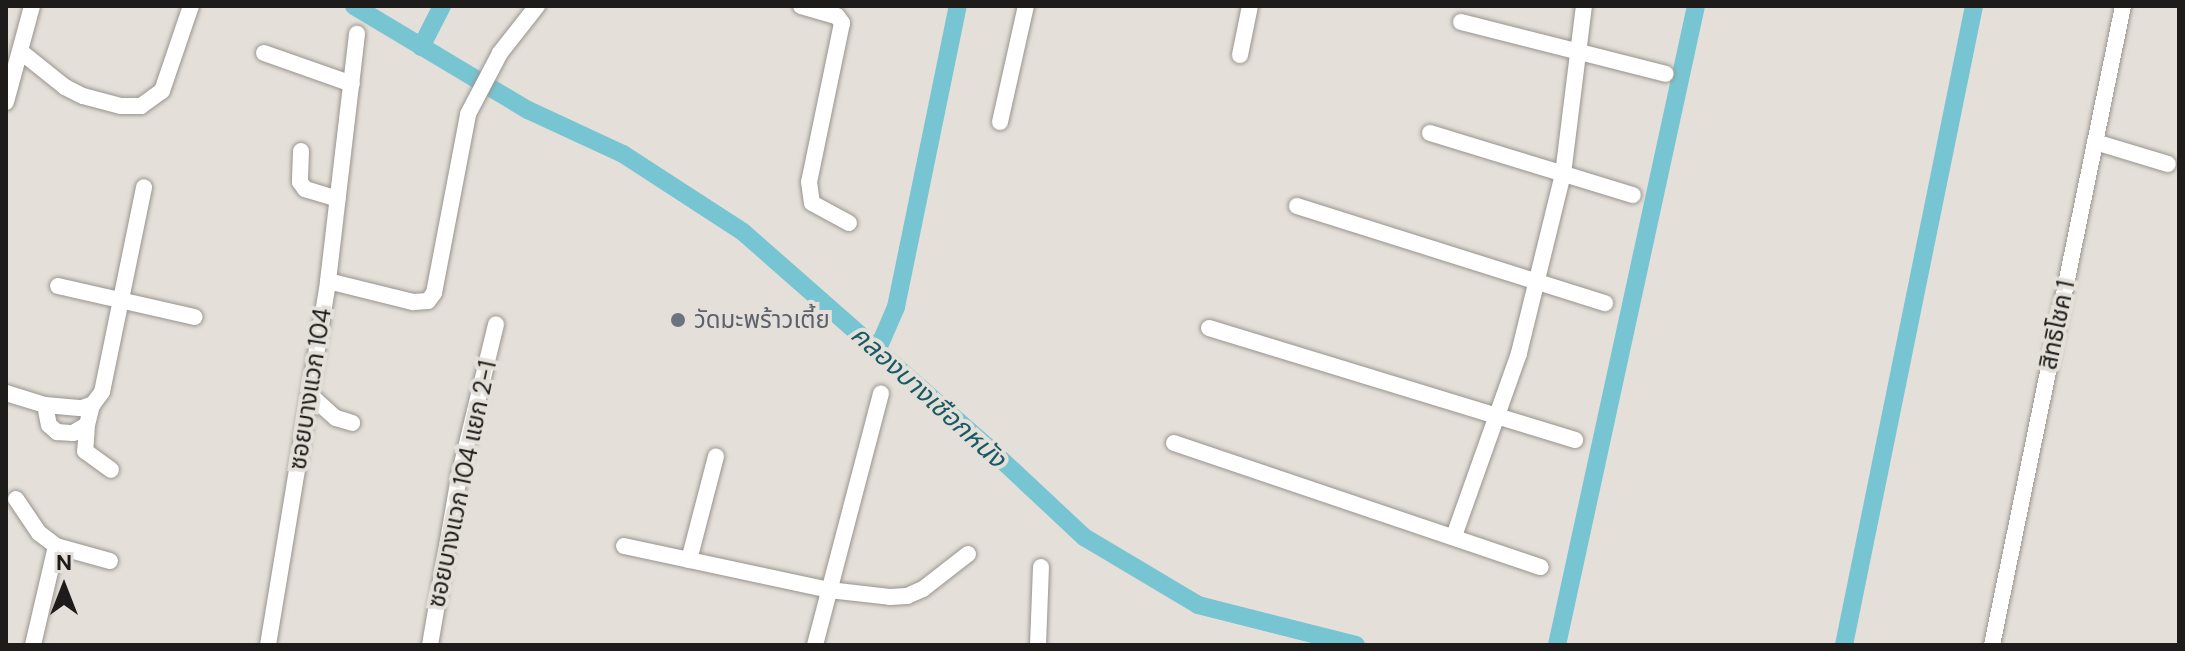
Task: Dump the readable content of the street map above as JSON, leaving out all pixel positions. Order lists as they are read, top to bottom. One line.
{"streets":{"street":["สิทธิโชค 1","ซอยบางแวก 104","ซอยบางแวก 104 แยก 2-1"]},"water":["คลองบางเชือกหนัง"],"places":["วัดมะพร้าวเตี้ย"],"north":"top"}
